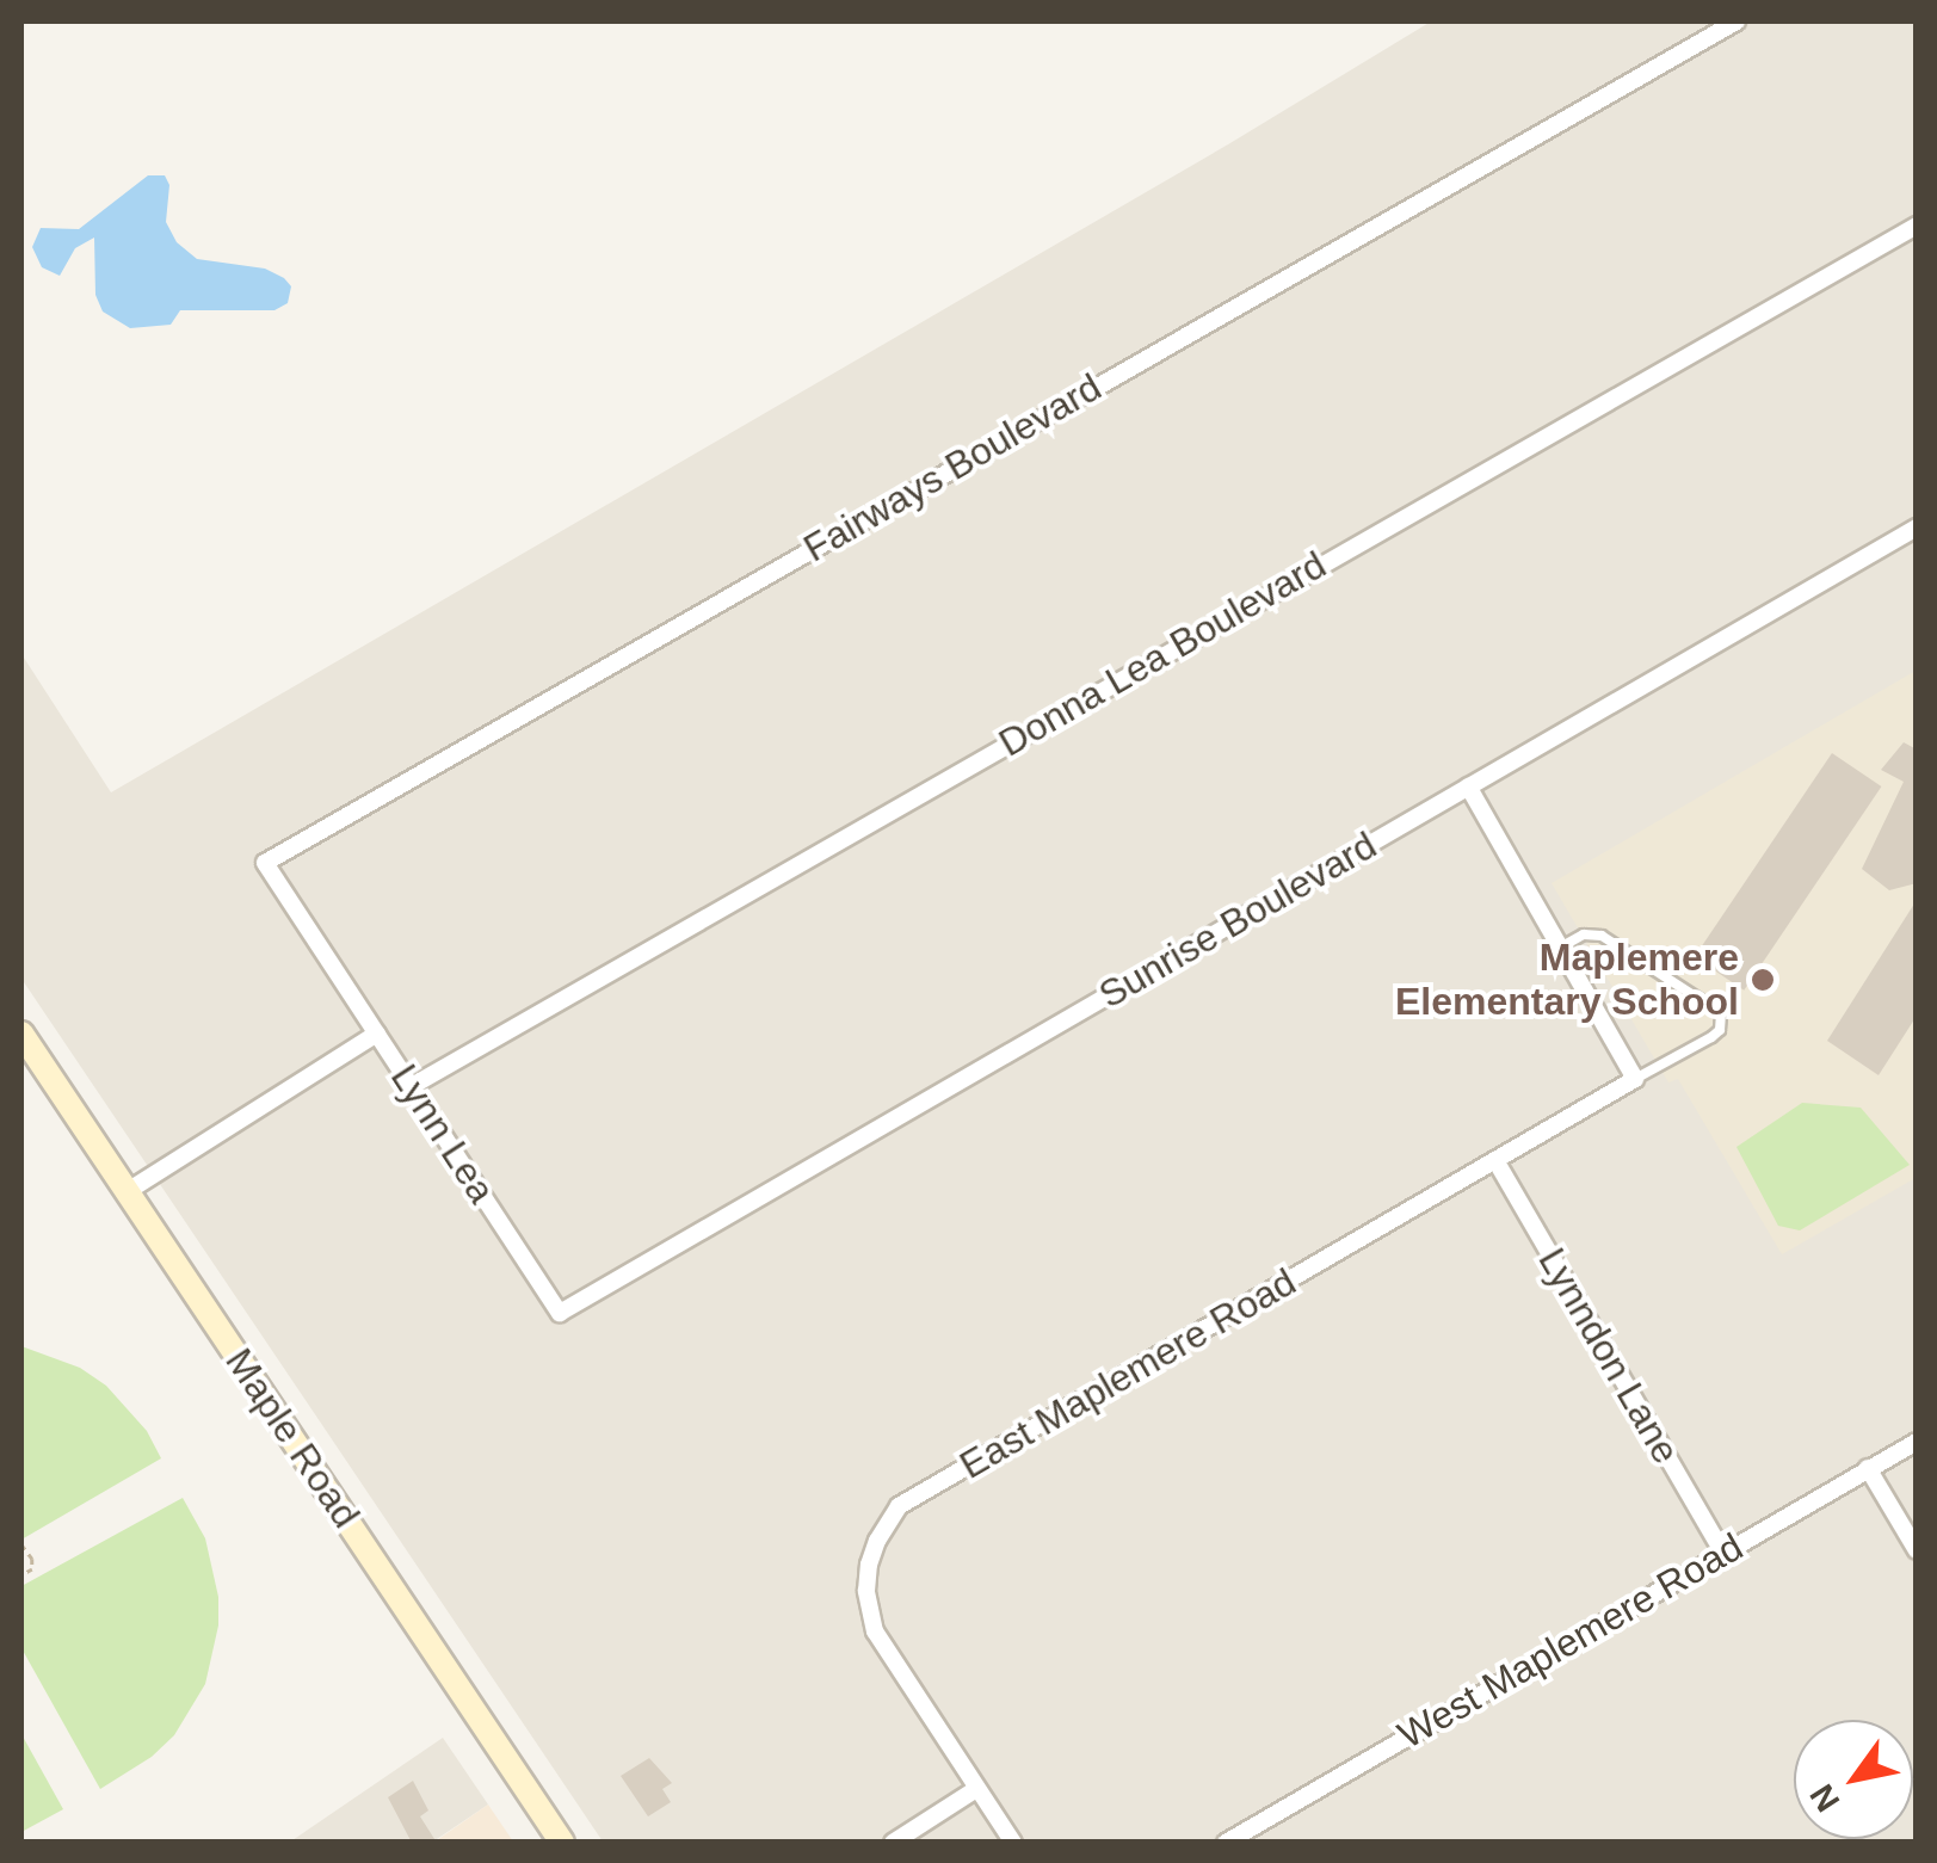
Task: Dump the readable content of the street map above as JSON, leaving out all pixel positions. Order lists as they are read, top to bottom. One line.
{"streets":{"main road":["Maple Road"],"street":["Fairways Boulevard","Donna Lea Boulevard","Sunrise Boulevard","Lynn Lea","Lynndon Lane","East Maplemere Road","West Maplemere Road"]},"crossings":[["Fairways Boulevard","Lynn Lea"],["Donna Lea Boulevard","Lynn Lea"],["Sunrise Boulevard","Lynn Lea"],["Lynndon Lane","East Maplemere Road"],["Lynndon Lane","West Maplemere Road"]],"places":["Maplemere Elementary School"],"north":"bottom left"}
